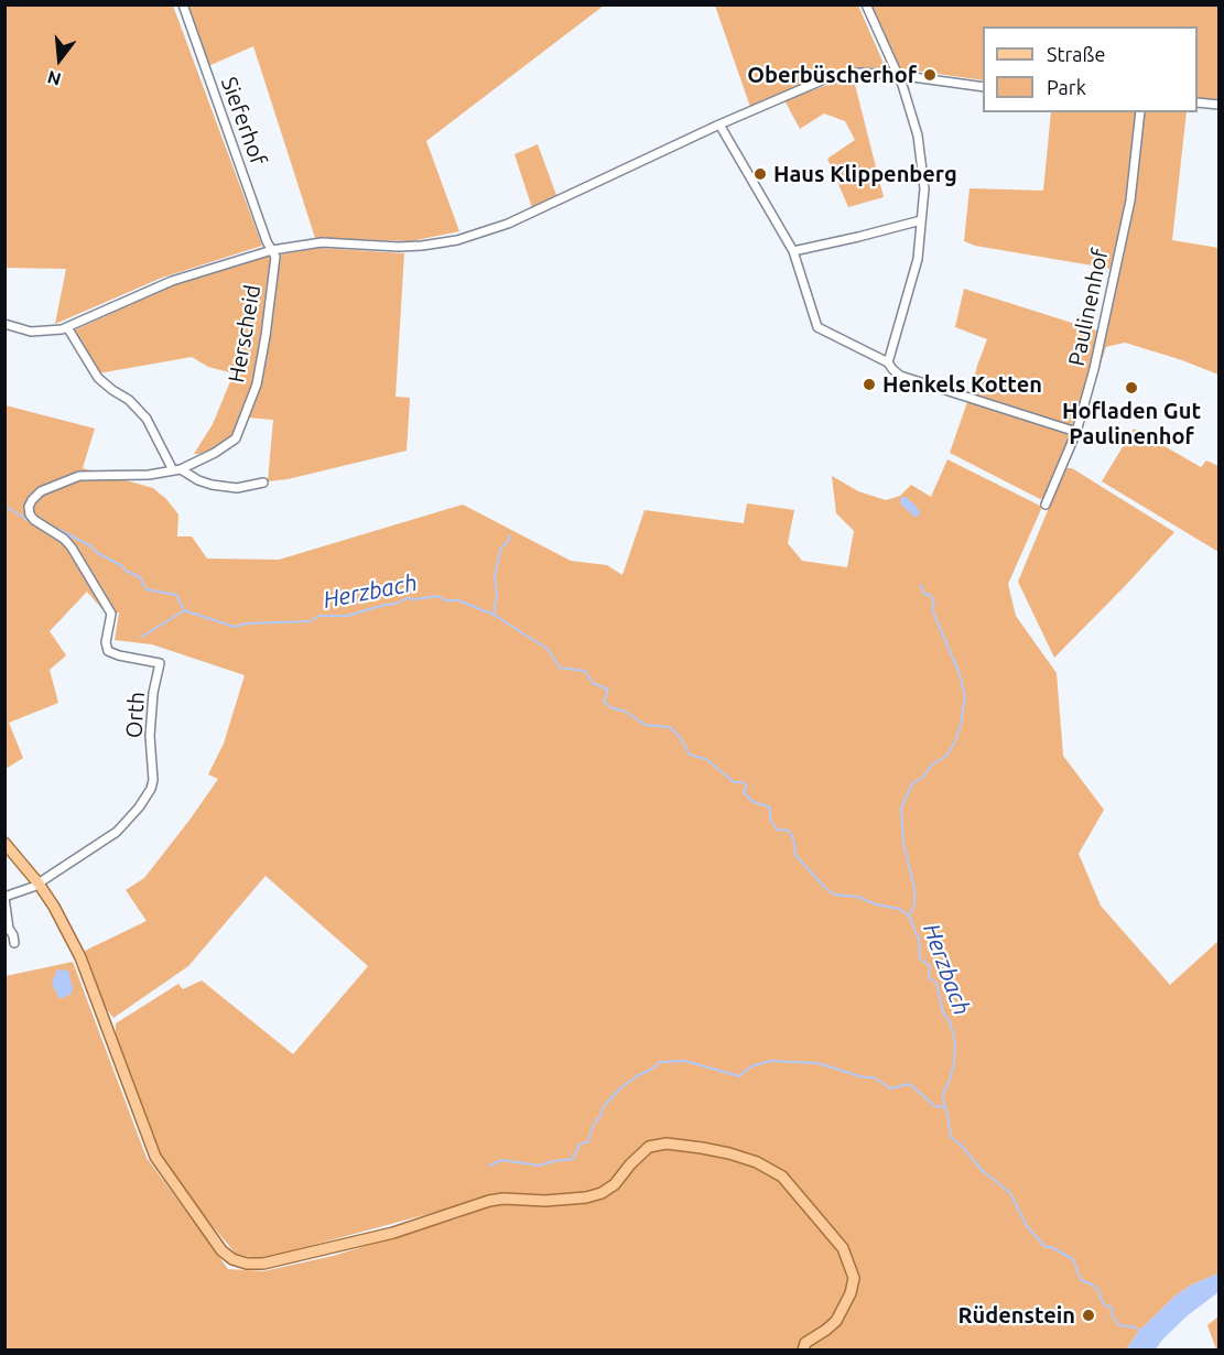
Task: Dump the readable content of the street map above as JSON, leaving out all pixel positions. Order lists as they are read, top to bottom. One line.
{"streets":{"street":["Sieferhof","Paulinenhof","Herscheid","Orth"]},"crossings":[["Sieferhof","Herscheid"],["Herscheid","Orth"]],"water":["Herzbach"],"places":["Oberbüscherhof","Haus Klippenberg","Henkels Kotten","Hofladen Gut Paulinenhof","Rüdenstein"],"legend":["Straße","Park"],"north":"bottom"}
